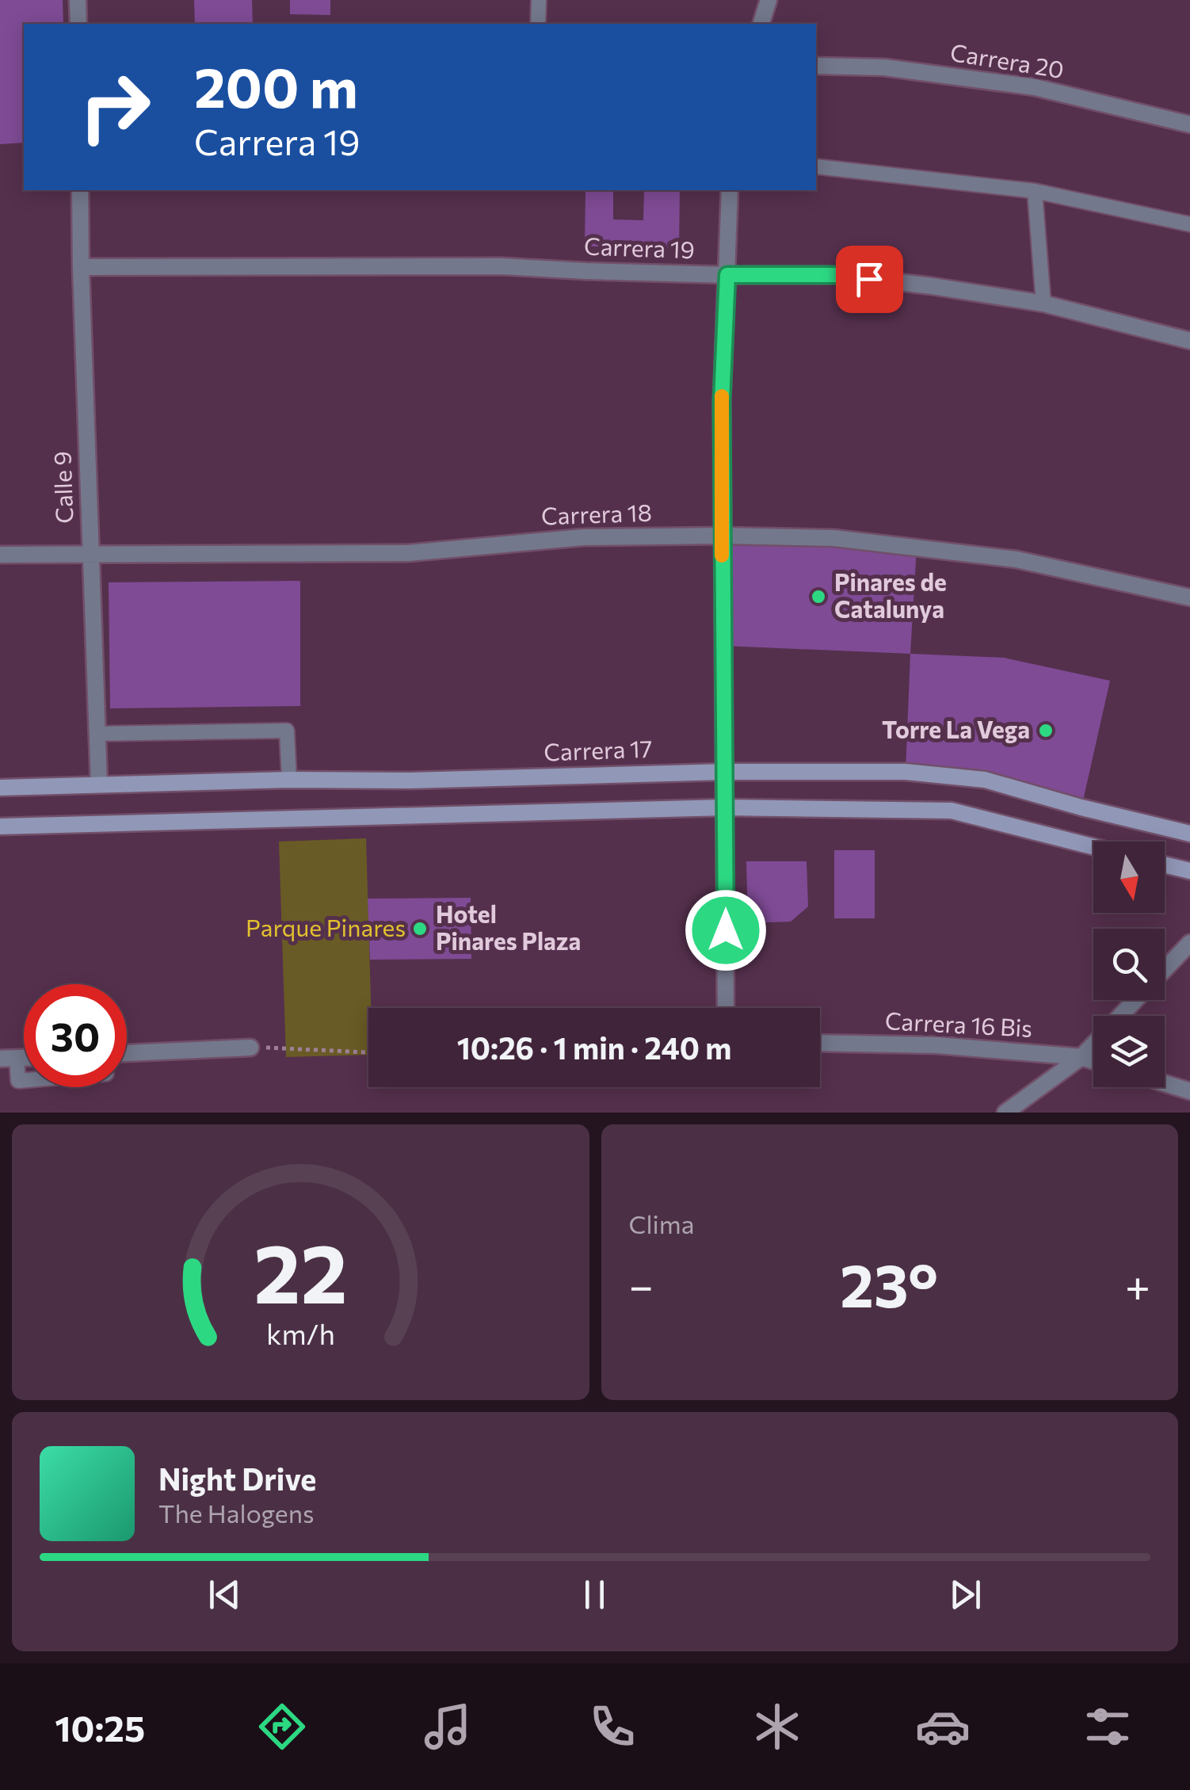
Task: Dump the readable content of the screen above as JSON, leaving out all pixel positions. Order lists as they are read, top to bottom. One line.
{"streets":{"main road":["Carrera 17"],"street":["Carrera 20","Carrera 19","Calle 9","Carrera 18","Carrera 16 Bis"]},"crossings":[["Carrera 19","Calle 9"],["Calle 9","Carrera 18"],["Calle 9","Carrera 17"]],"parks":["Parque Pinares"],"places":["Pinares de Catalunya","Torre La Vega","Hotel Pinares Plaza"],"north":"bottom","page":{"turn":["200 m","Carrera 19"],"limit":"30","trip":"10:26 · 1 min · 240 m","tile":"Clima","heat":["−","23°","+"],"song":["Night Drive","The Halogens"],"tabs":"10:25","gauge":["22","km/h"]}}
